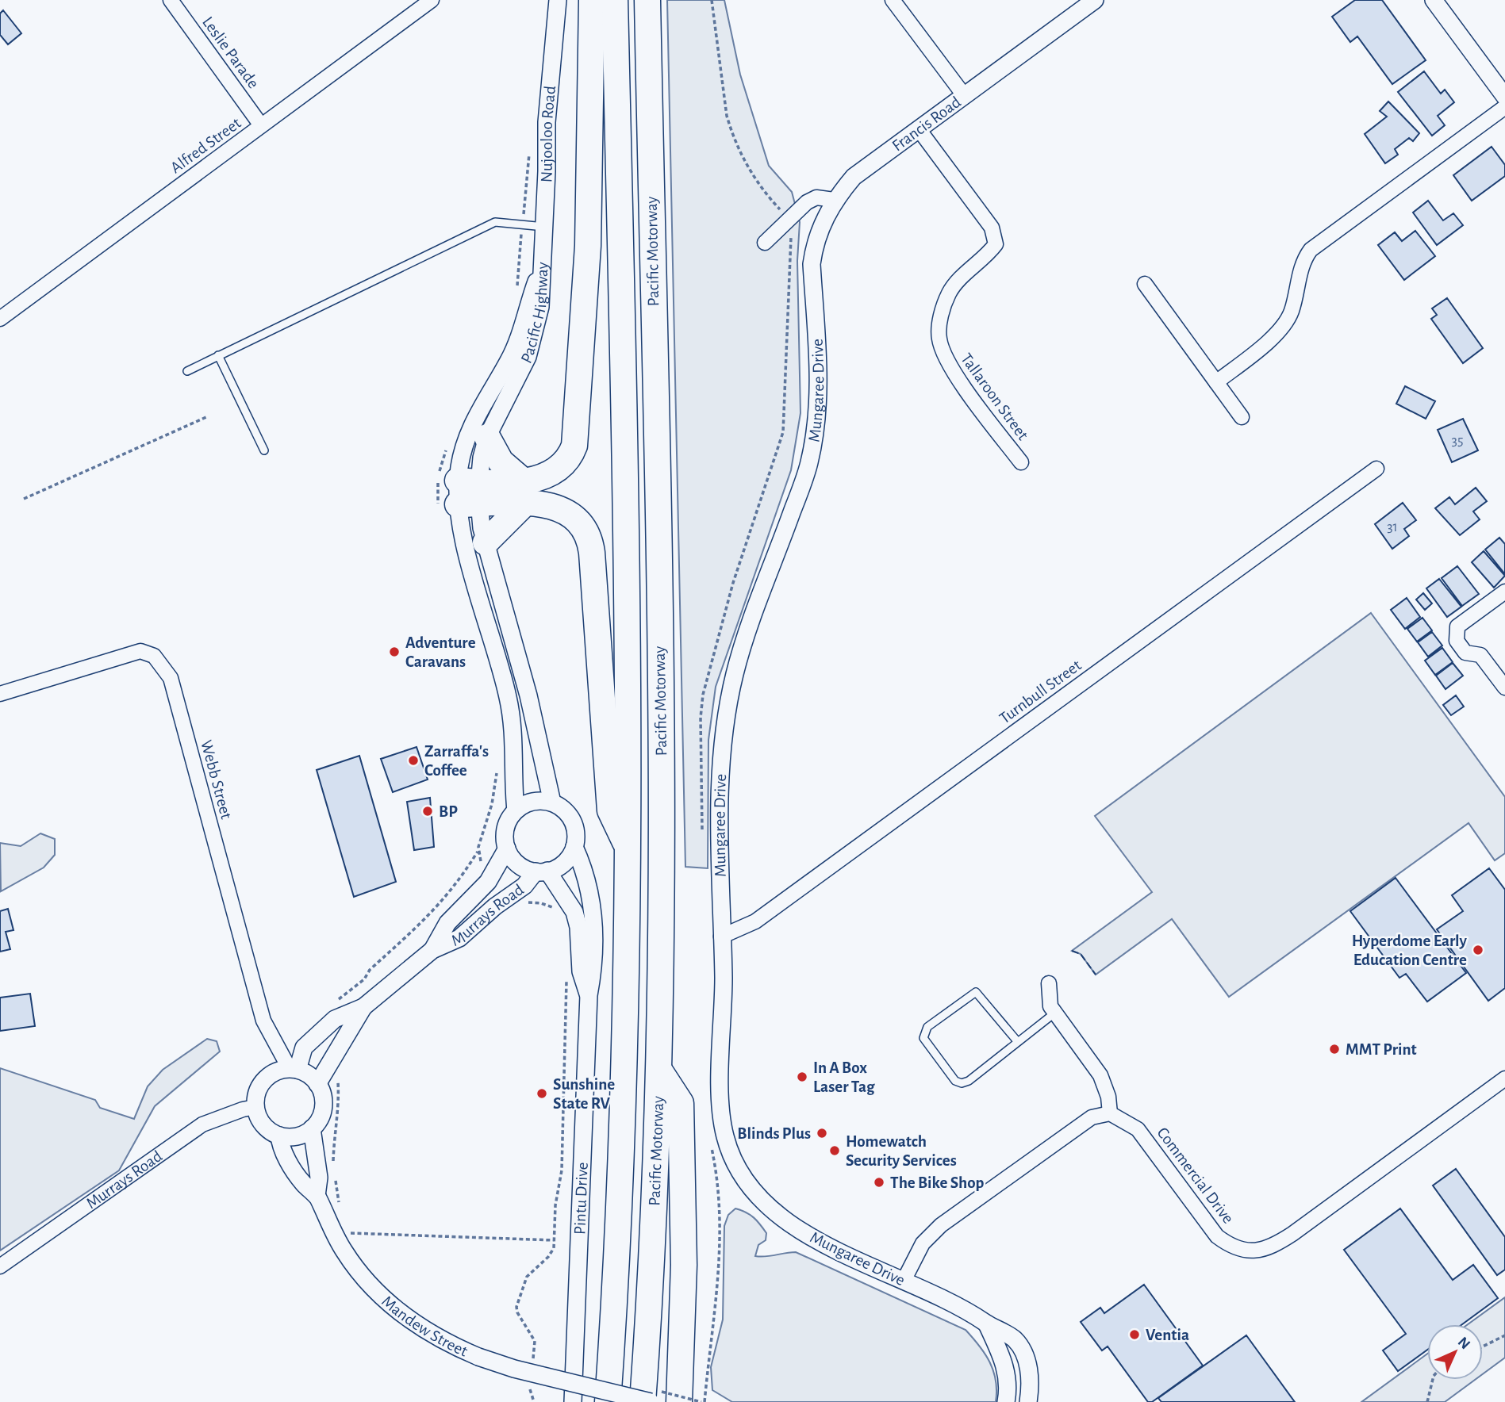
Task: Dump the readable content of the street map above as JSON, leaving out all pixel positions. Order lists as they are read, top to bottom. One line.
{"streets":{"highway":["Pacific Motorway"],"street":["Leslie Parade","Francis Road","Nujooloo Road","Alfred Street","Pacific Highway","Mungaree Drive","Tallaroon Street","Turnbull Street","Webb Street","Murrays Road","Commercial Drive","Pintu Drive","Mandew Street"]},"crossings":[["Leslie Parade","Alfred Street"],["Francis Road","Mungaree Drive"],["Francis Road","Tallaroon Street"],["Nujooloo Road","Pacific Highway"],["Pacific Highway","Murrays Road"],["Pacific Highway","Pintu Drive"],["Mungaree Drive","Turnbull Street"],["Webb Street","Murrays Road"],["Webb Street","Mandew Street"],["Murrays Road","Pintu Drive"],["Murrays Road","Mandew Street"]],"places":["Adventure Caravans","Zarraffa's Coffee","BP","Hyperdome Early Education Centre","MMT Print","In A Box Laser Tag","Sunshine State RV","Blinds Plus","Homewatch Security Services","The Bike Shop","Ventia"],"house_numbers":["35","31"],"north":"top right"}
